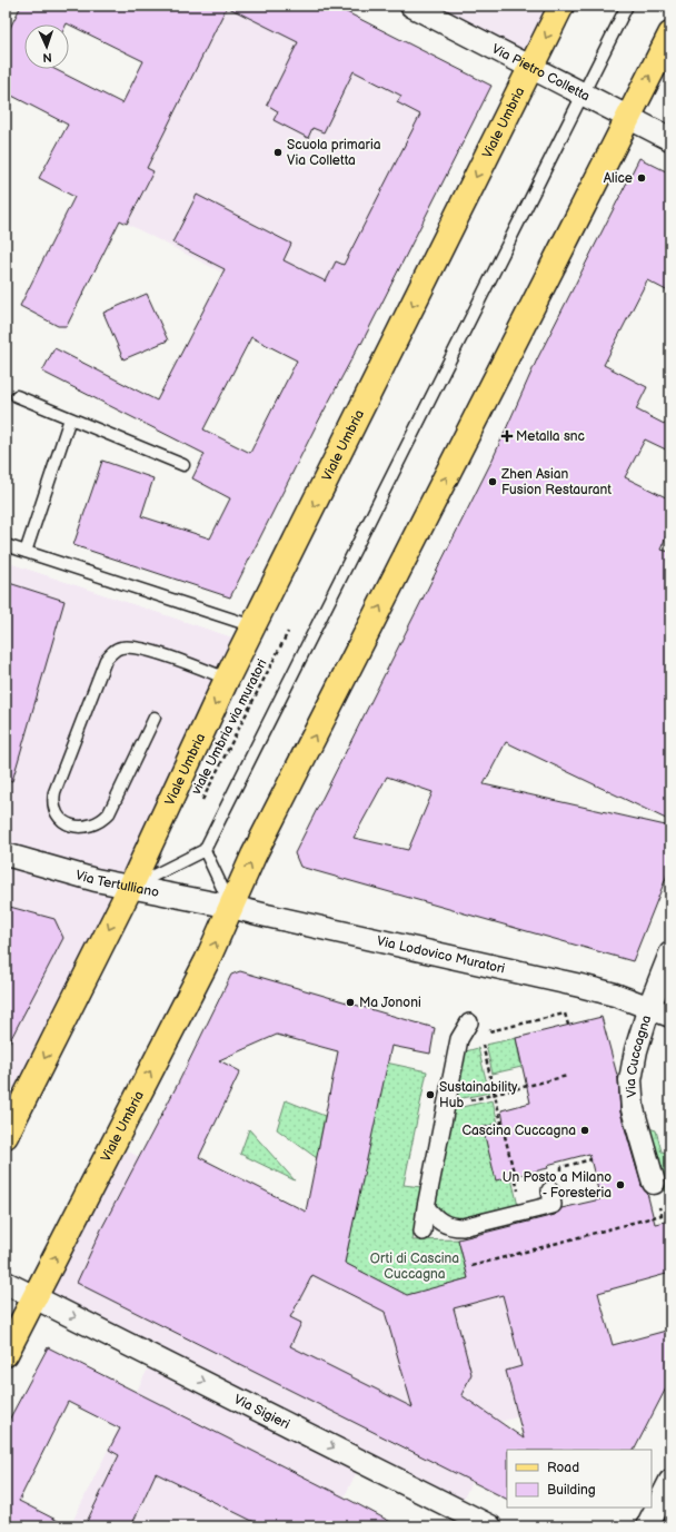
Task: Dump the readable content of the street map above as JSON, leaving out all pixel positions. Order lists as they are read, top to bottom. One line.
{"streets":{"main road":["Viale Umbria"],"street":["Via Pietro Colletta","Via Tertulliano","Via Lodovico Muratori","Via Cuccagna","Via Sigieri"],"path":["viale Umbria via muratori"]},"crossings":[["Via Pietro Colletta","Viale Umbria"],["Viale Umbria","Via Tertulliano"],["Viale Umbria","Via Lodovico Muratori"],["Viale Umbria","Via Sigieri"],["Via Tertulliano","Via Lodovico Muratori"],["Via Lodovico Muratori","Via Cuccagna"]],"one_way":["Via Sigieri"],"parks":["Orti di Cascina Cuccagna"],"places":{"other":["Scuola primaria Via Colletta","Alice","Zhen Asian Fusion Restaurant","Ma Jononi","Sustainability Hub","Cascina Cuccagna","Un Posto a Milano - Foresteria"],"health":["Metalla snc"]},"legend":["Road","Building"],"north":"bottom"}
